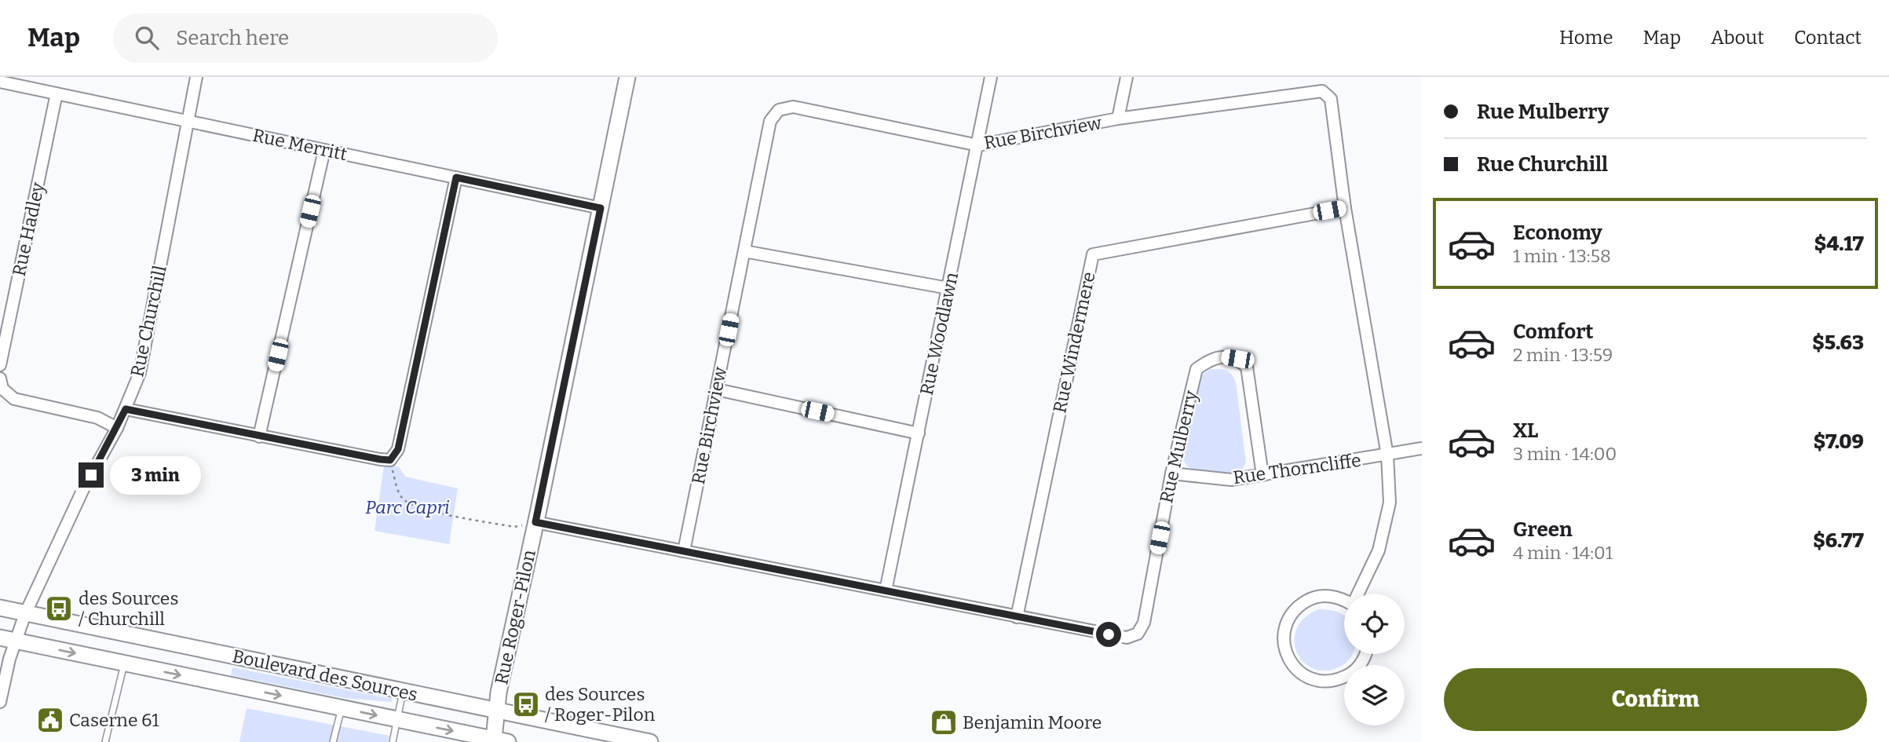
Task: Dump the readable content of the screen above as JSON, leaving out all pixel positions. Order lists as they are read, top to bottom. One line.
{"streets":{"main road":["Rue Roger-Pilon","Boulevard des Sources"],"street":["Rue Birchview","Rue Merritt","Rue Hadley","Rue Churchill","Rue Woodlawn","Rue Windermere","Rue Mulberry","Rue Thorncliffe"]},"crossings":[["Rue Birchview","Rue Woodlawn"],["Rue Birchview","Rue Windermere"],["Rue Birchview","Rue Mulberry"],["Rue Birchview","Rue Thorncliffe"],["Rue Merritt","Rue Hadley"],["Rue Merritt","Rue Churchill"],["Rue Merritt","Rue Roger-Pilon"],["Rue Churchill","Boulevard des Sources"],["Rue Woodlawn","Rue Mulberry"],["Rue Windermere","Rue Mulberry"],["Rue Mulberry","Rue Thorncliffe"],["Rue Mulberry","Rue Roger-Pilon"],["Rue Roger-Pilon","Boulevard des Sources"]],"parks":["Parc Capri"],"places":{"bus stop":["des Sources / Churchill","des Sources / Roger-Pilon"],"public building":["Caserne 61"],"shop":["Benjamin Moore"]},"page":{"header":"Map","search":"Search here","nav":["Home","Map","About","Contact"],"banner":["Rue Mulberry","Rue Churchill"],"list":[{"name":"Economy","note":"1 min · 13:58","value":"$4.17"},{"name":"Comfort","note":"2 min · 13:59","value":"$5.63"},{"name":"XL","note":"3 min · 14:00","value":"$7.09"},{"name":"Green","note":"4 min · 14:01","value":"$6.77"}],"bubble":"3 min","buttons":"Confirm"}}
